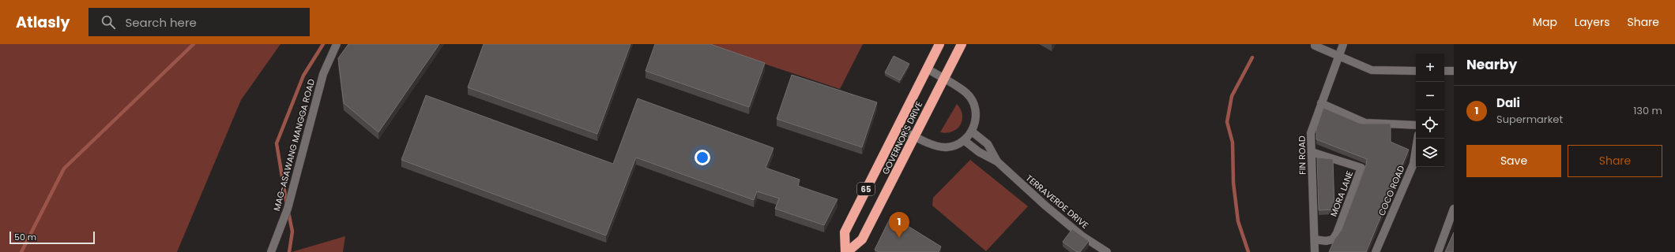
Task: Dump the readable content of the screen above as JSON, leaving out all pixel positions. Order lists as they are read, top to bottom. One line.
{"streets":{"highway":["GOVERNOR'S DRIVE","65"],"street":["MAG-ASAWANG MANGGA ROAD","FIN ROAD","COCO ROAD","MORA LANE","TERRAVERDE DRIVE"]},"crossings":[["FIN ROAD","MORA LANE"]],"scale_bar":"50 m","page":{"header":"Atlasly","search":"Search here","nav":["Map","Layers","Share"],"heading":"Nearby","map_buttons":["+","−"],"list":[{"mark":"1","name":"Dali","note":"Supermarket","value":"130 m"}],"buttons":["Save","Share"],"pins":"1","scale":"50 m"}}
